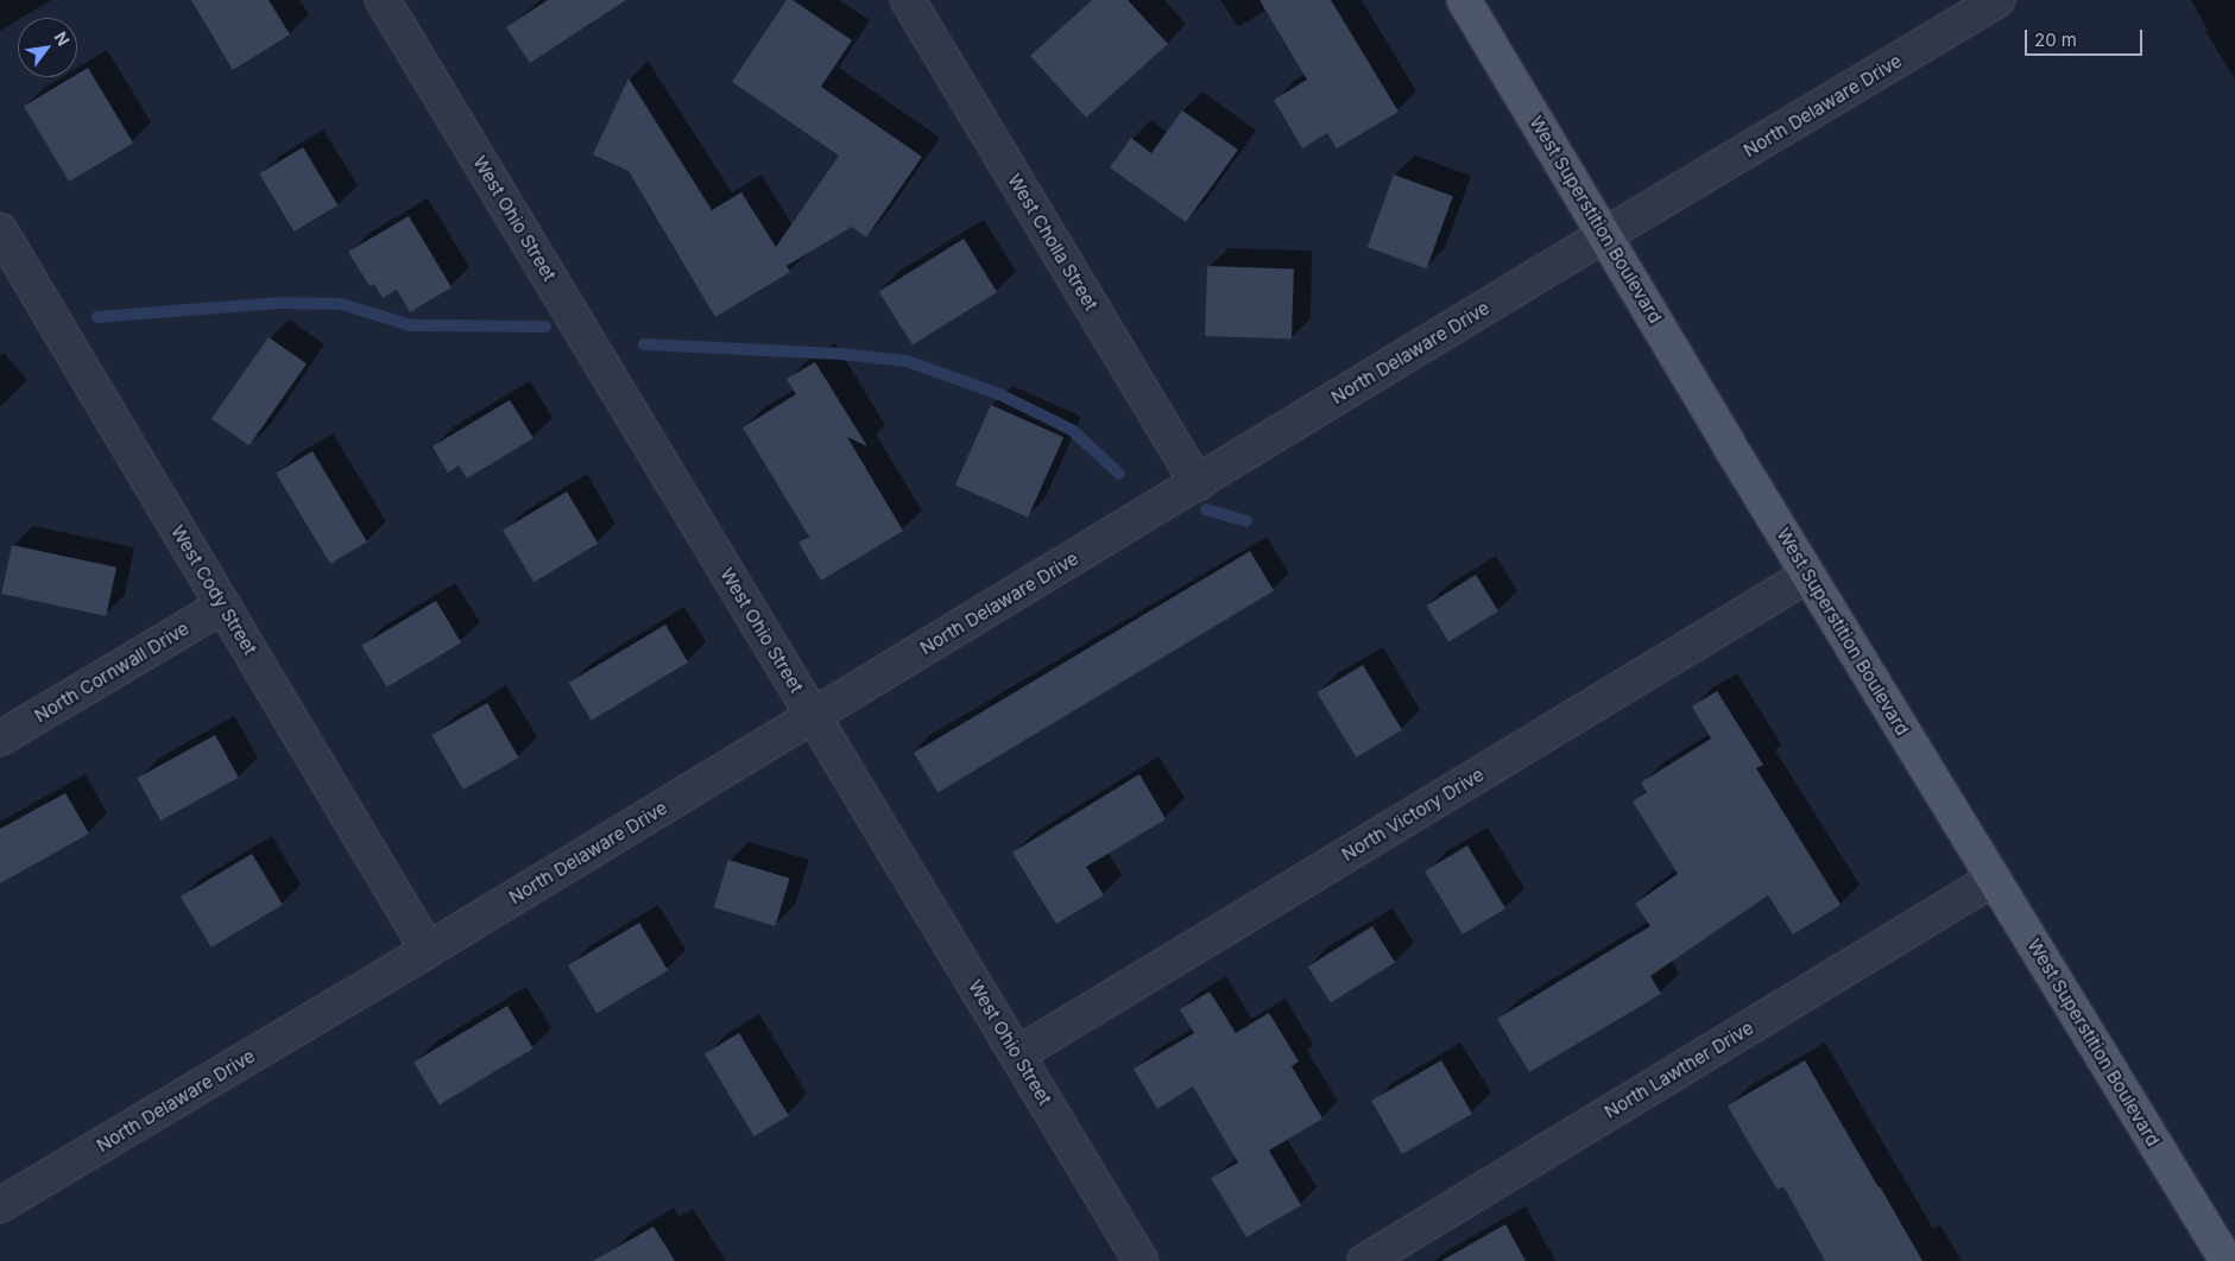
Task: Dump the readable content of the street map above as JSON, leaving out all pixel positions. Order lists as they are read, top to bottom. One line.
{"streets":{"main road":["West Superstition Boulevard"],"street":["North Delaware Drive","West Ohio Street","West Cholla Street","West Cody Street","North Cornwall Drive","North Victory Drive","North Lawther Drive"]},"crossings":[["North Delaware Drive","West Ohio Street"],["North Delaware Drive","West Superstition Boulevard"],["North Delaware Drive","West Cholla Street"],["North Delaware Drive","West Cody Street"],["West Ohio Street","North Victory Drive"],["West Superstition Boulevard","North Victory Drive"],["West Superstition Boulevard","North Lawther Drive"],["West Cody Street","North Cornwall Drive"]],"scale_bar":"20 m","north":"top right"}
